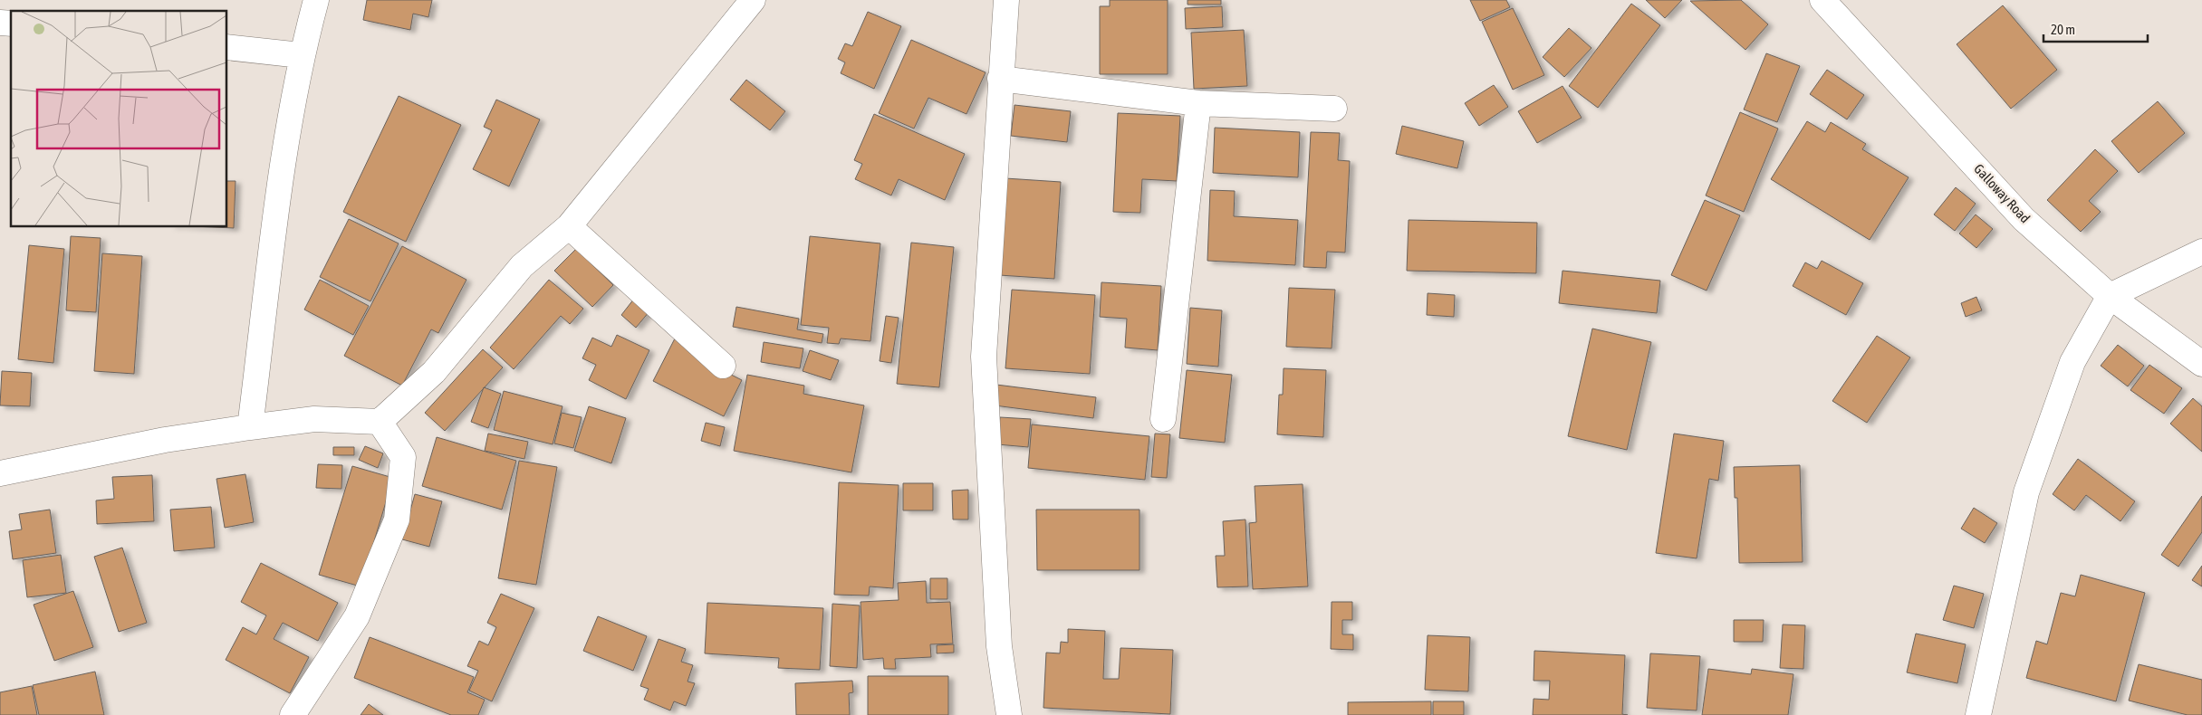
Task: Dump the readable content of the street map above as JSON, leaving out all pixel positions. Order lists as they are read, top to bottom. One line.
{"streets":{"street":["Galloway Road"]},"scale_bar":"20 m"}
